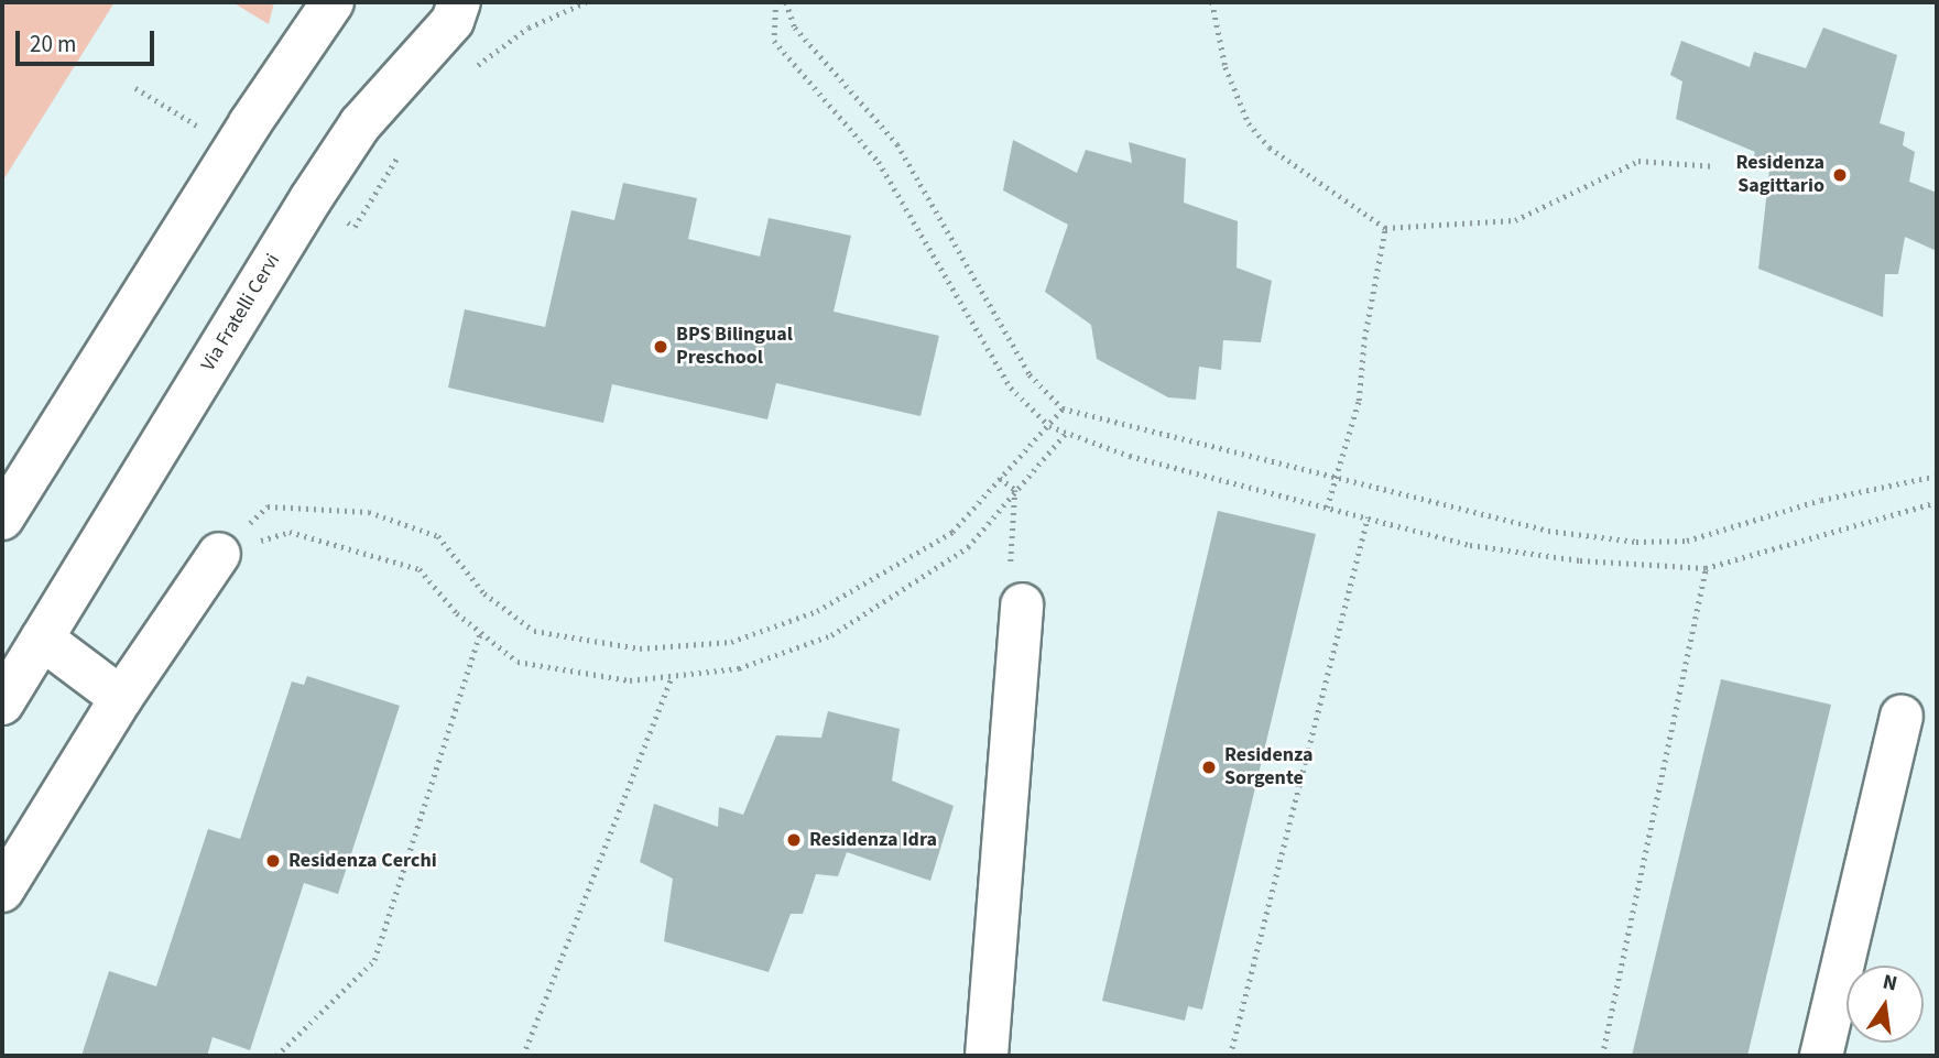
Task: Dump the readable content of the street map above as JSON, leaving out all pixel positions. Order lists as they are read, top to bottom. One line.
{"streets":{"street":["Via Fratelli Cervi"]},"places":["Residenza Sagittario","BPS Bilingual Preschool","Residenza Sorgente","Residenza Idra","Residenza Cerchi"],"scale_bar":"20 m","north":"top"}
